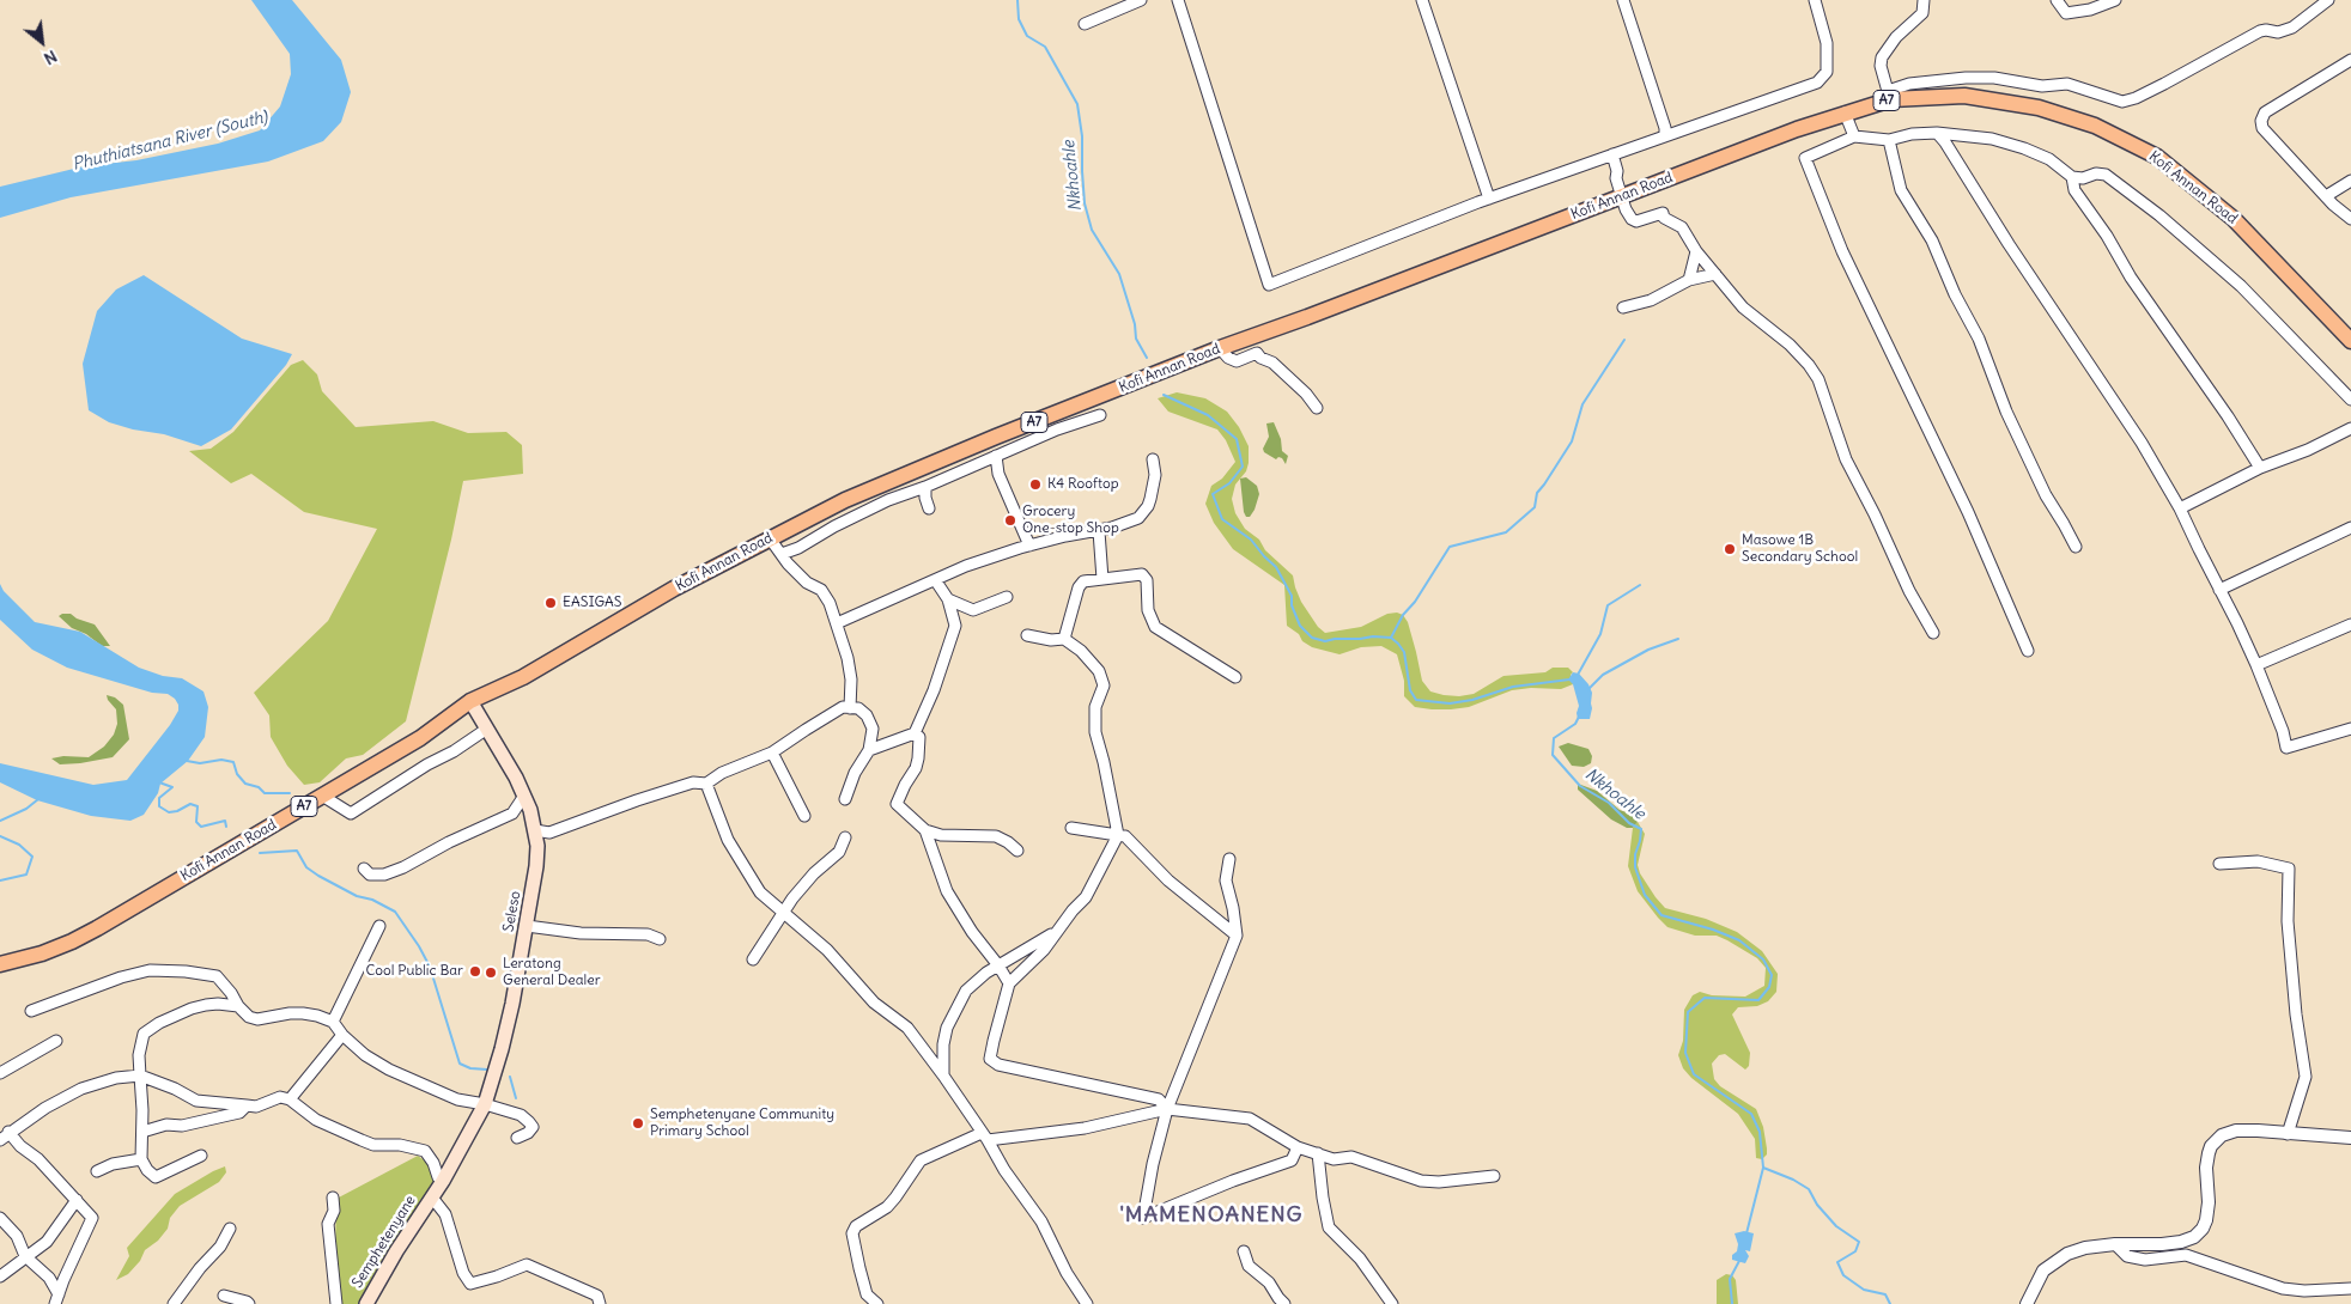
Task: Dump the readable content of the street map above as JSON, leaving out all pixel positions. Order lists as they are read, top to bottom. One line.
{"streets":{"main road":["A7","Kofi Annan Road","Seleso","Semphetenyane"]},"crossings":[["Kofi Annan Road","Seleso"],["Seleso","Semphetenyane"]],"districts":["'MAMENOANENG"],"water":["Phuthiatsana River (South)","Nkhoahle"],"places":["K4 Rooftop","Grocery One-stop Shop","Masowe 1B Secondary School","EASIGAS","Cool Public Bar","Leratong General Dealer","Semphetenyane Community Primary School"],"north":"bottom right"}
